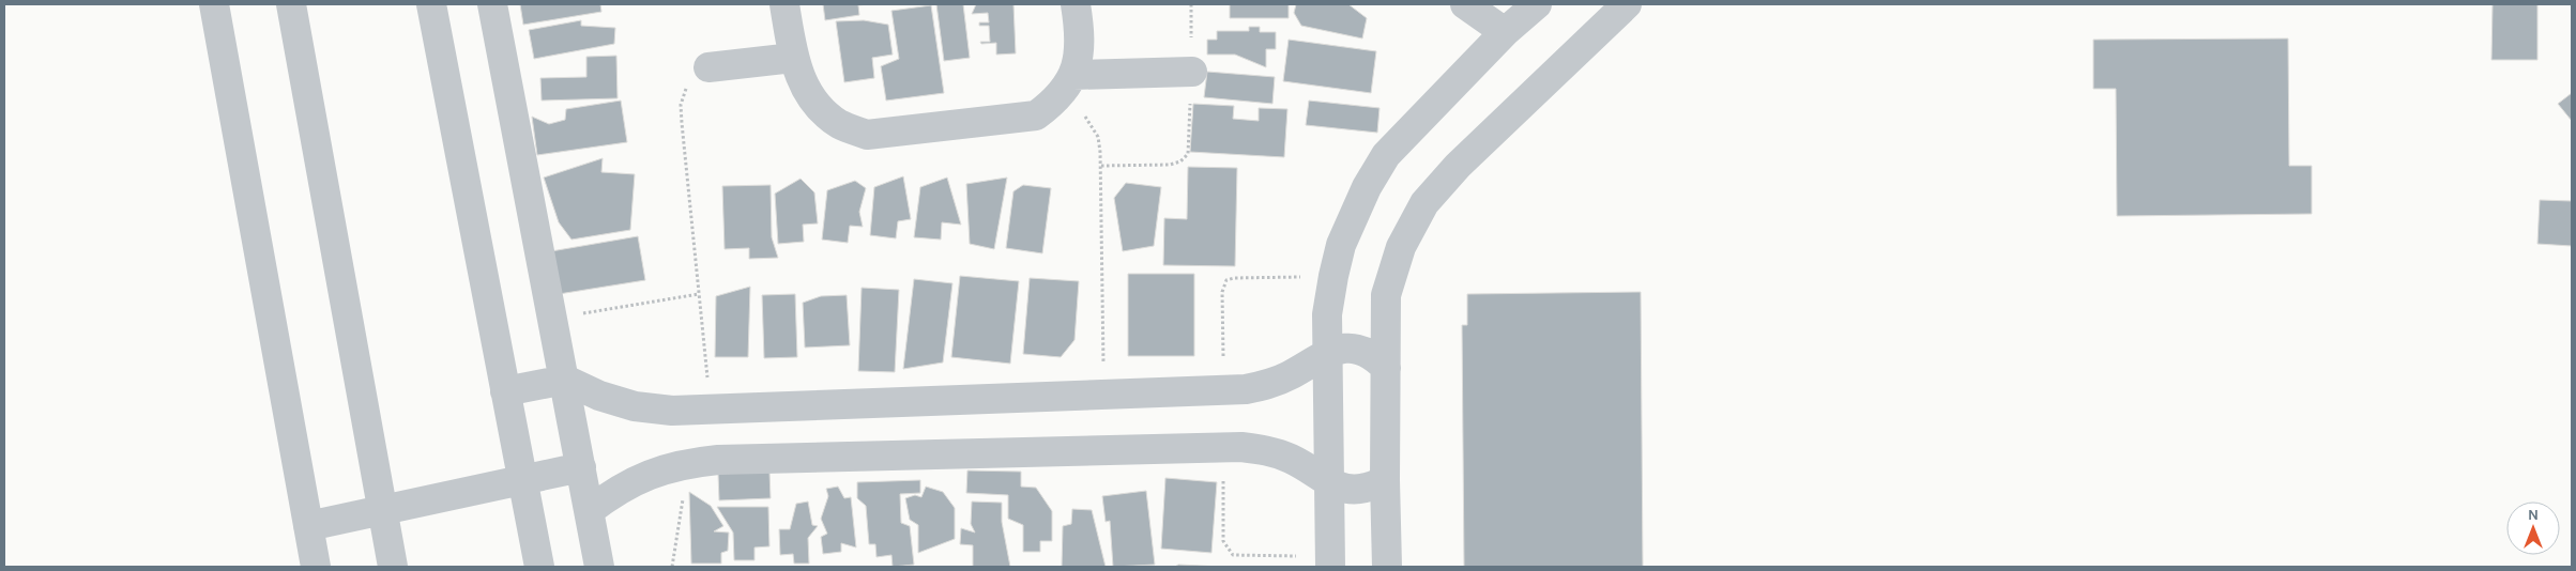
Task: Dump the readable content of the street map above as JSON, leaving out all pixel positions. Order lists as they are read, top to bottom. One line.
{"north":"top"}
